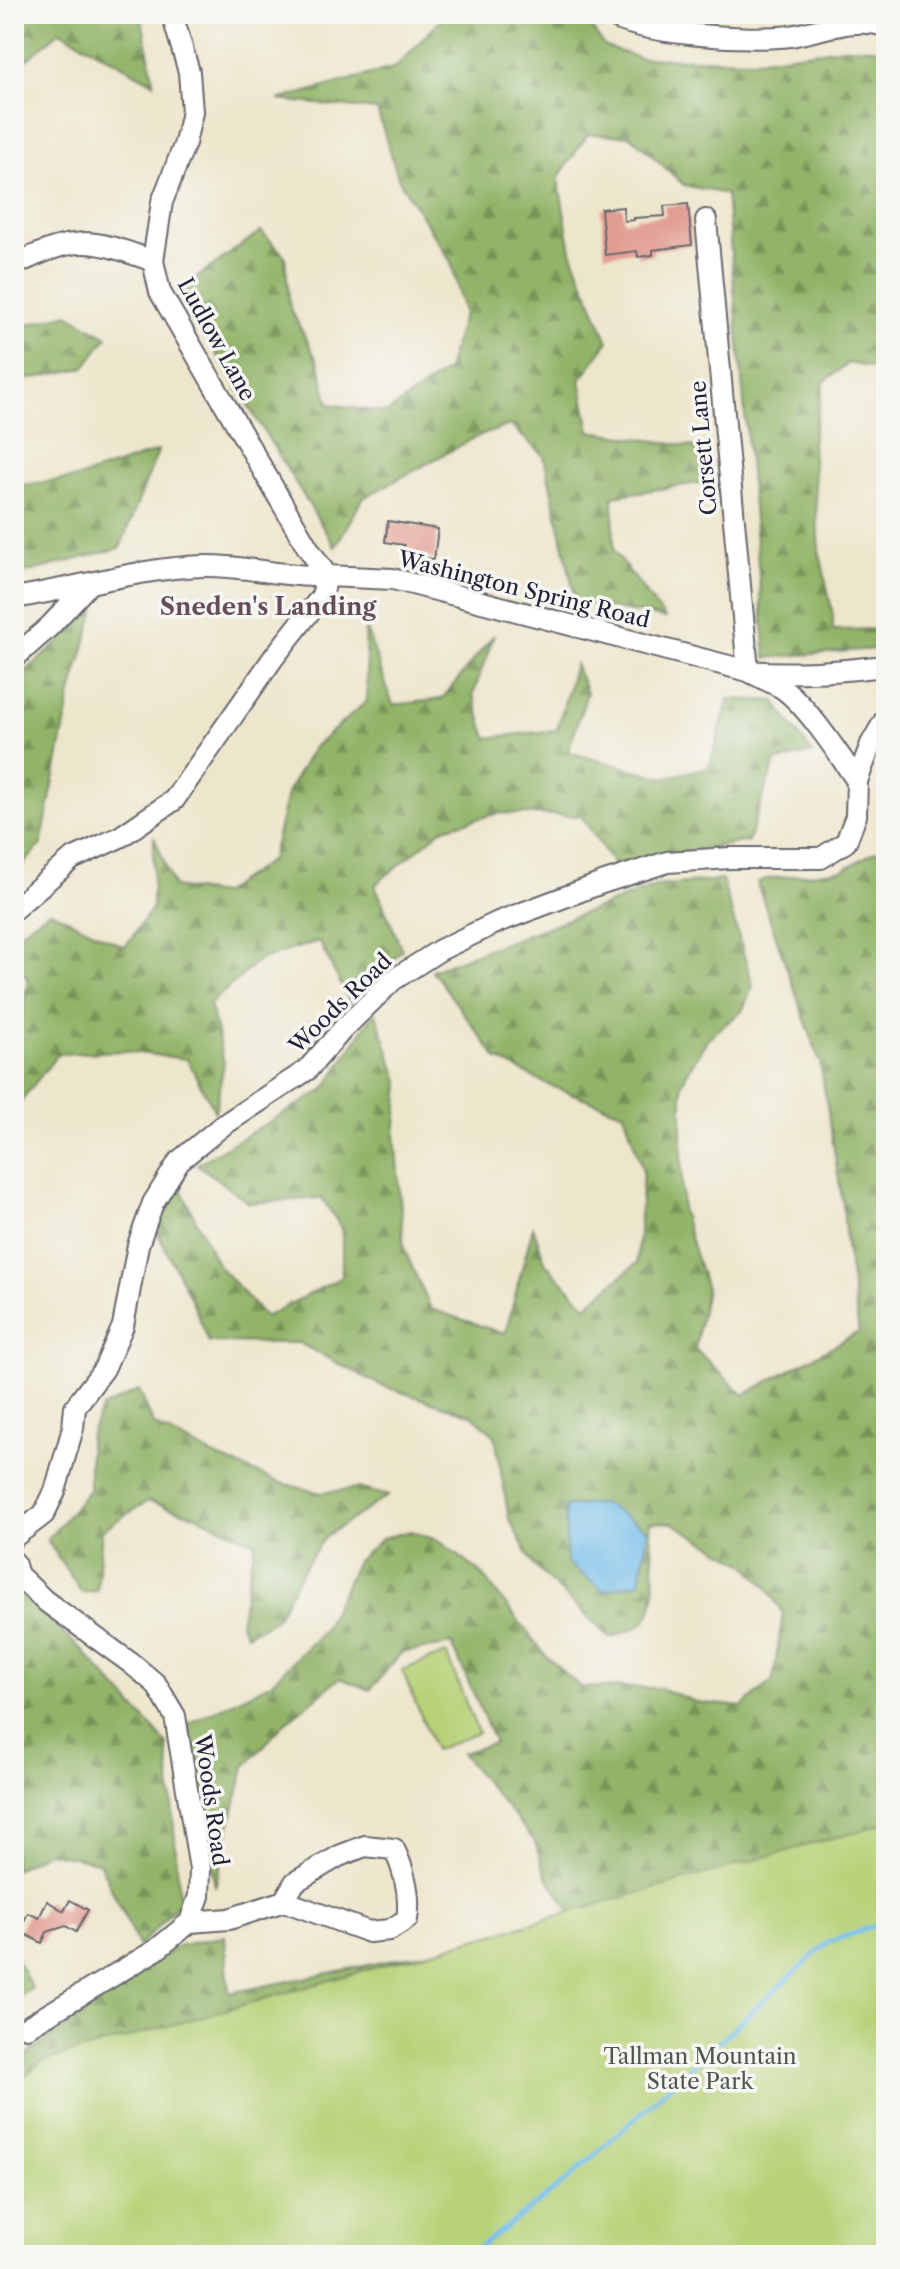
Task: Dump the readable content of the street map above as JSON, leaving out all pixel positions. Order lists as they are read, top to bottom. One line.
{"streets":{"street":["Ludlow Lane","Corsett Lane","Washington Spring Road","Woods Road"]},"crossings":[["Ludlow Lane","Washington Spring Road"],["Corsett Lane","Washington Spring Road"]],"districts":["Sneden's Landing"],"parks":["Tallman Mountain State Park"]}
